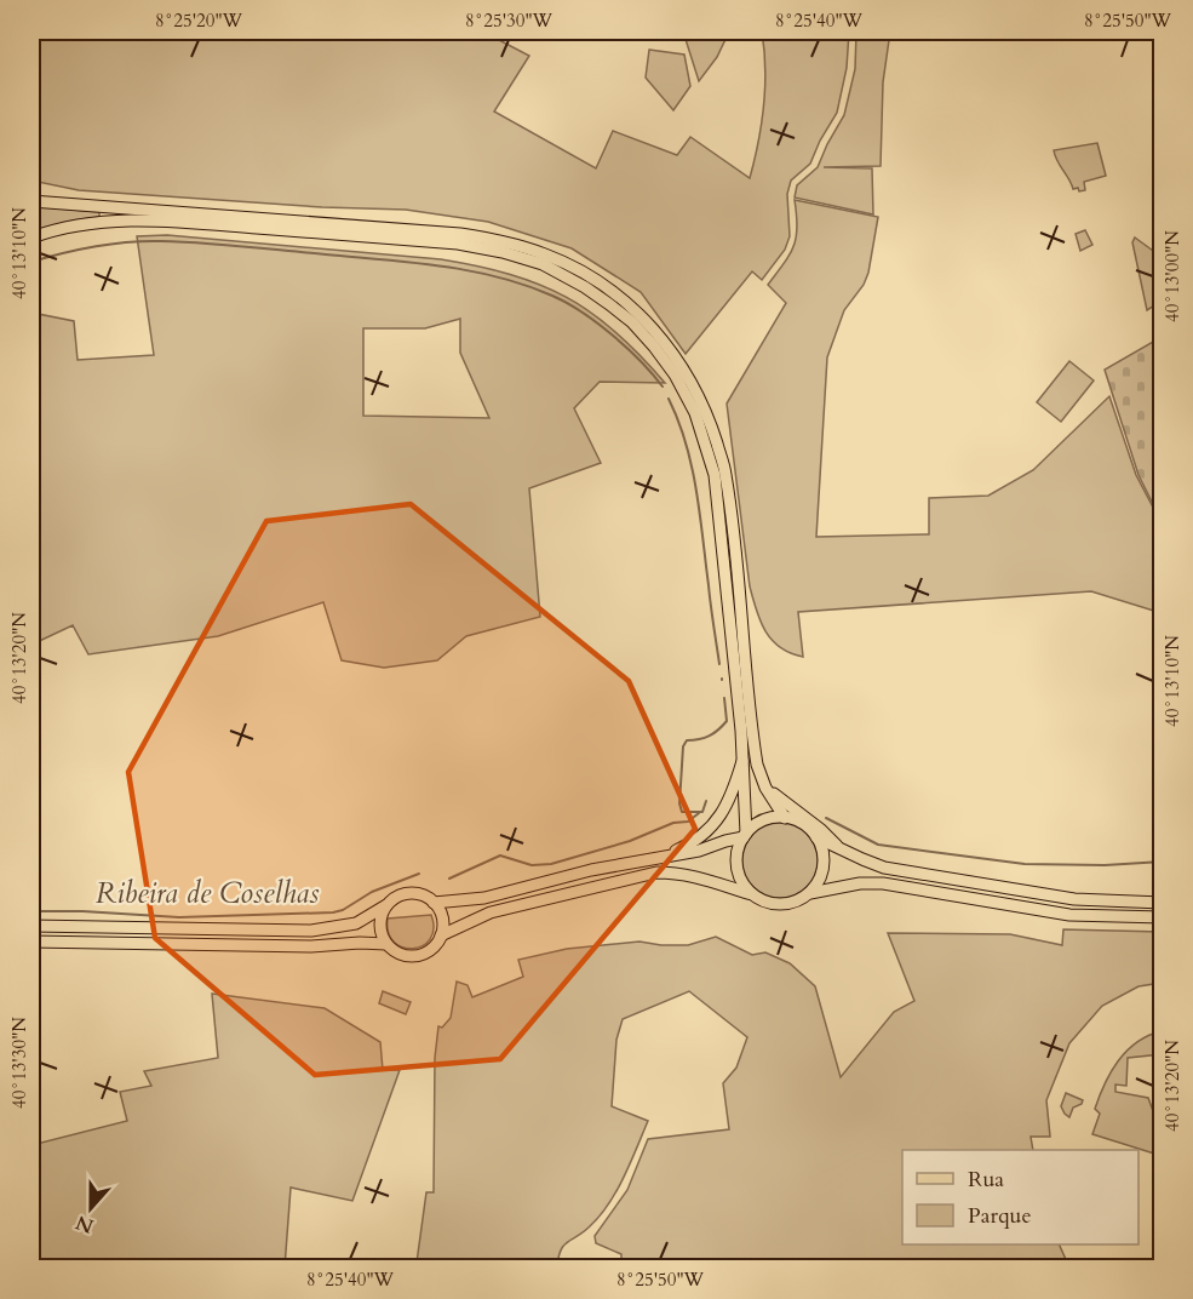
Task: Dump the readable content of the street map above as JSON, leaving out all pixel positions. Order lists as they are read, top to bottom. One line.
{"water":["Ribeira de Coselhas"],"legend":["Rua","Parque"],"north":"bottom","coordinates":["8°25'20\"W","8°25'30\"W","8°25'40\"W","8°25'50\"W","40°13'10\"N","40°13'00\"N","40°13'20\"N","40°13'30\"N"]}
